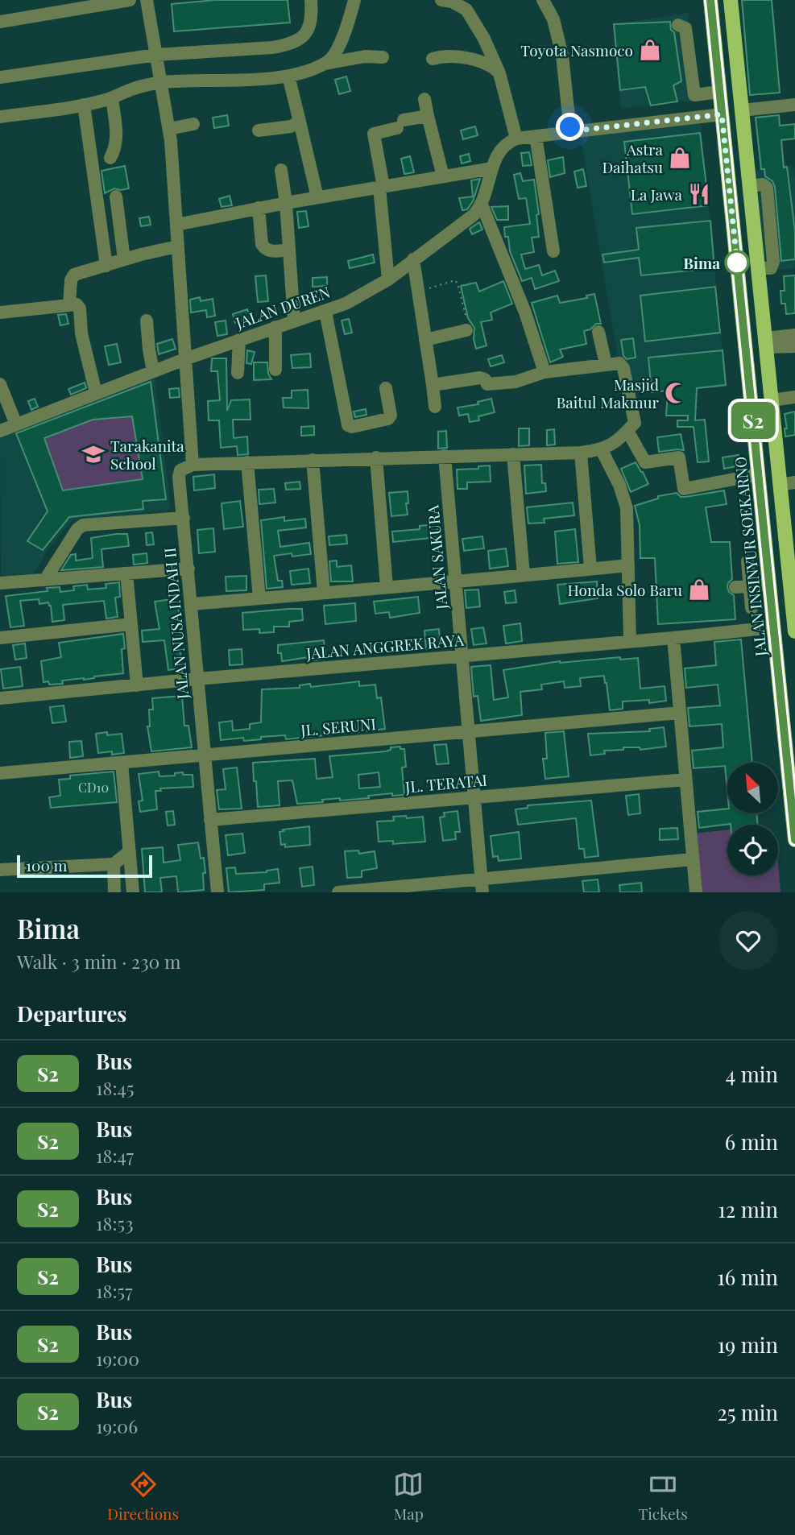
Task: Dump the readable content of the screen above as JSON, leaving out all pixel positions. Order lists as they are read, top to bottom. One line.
{"streets":{"main road":["JALAN INSINYUR SOEKARNO"],"street":["JALAN DUREN","JALAN SAKURA","JALAN NUSA INDAH II","JALAN ANGGREK RAYA","JL. SERUNI","JL. TERATAI"]},"crossings":[["JALAN INSINYUR SOEKARNO","JALAN ANGGREK RAYA"],["JALAN SAKURA","JALAN ANGGREK RAYA"],["JALAN SAKURA","JL. SERUNI"],["JALAN SAKURA","JL. TERATAI"],["JALAN NUSA INDAH II","JALAN ANGGREK RAYA"],["JALAN NUSA INDAH II","JL. SERUNI"],["JALAN NUSA INDAH II","JL. TERATAI"]],"places":{"shop":["Toyota Nasmoco","Astra Daihatsu","Honda Solo Baru"],"restaurant":["La Jawa"],"other":["Bima"],"mosque":["Masjid Baitul Makmur"],"school or university":["Tarakanita School"]},"lines":["bus line S2"],"house_numbers":["CD10"],"scale_bar":"100 m","north":"top left","page":{"on_map":"S2","scale":"100 m","heading":[["Bima","Walk · 3 min · 230 m"],"Departures"],"list":[{"mark":"S2","name":"Bus","note":"18:45","value":"4 min"},{"mark":"S2","name":"Bus","note":"18:47","value":"6 min"},{"mark":"S2","name":"Bus","note":"18:53","value":"12 min"},{"mark":"S2","name":"Bus","note":"18:57","value":"16 min"},{"mark":"S2","name":"Bus","note":"19:00","value":"19 min"},{"mark":"S2","name":"Bus","note":"19:06","value":"25 min"}],"tabs":["Directions","Map","Tickets"]}}
